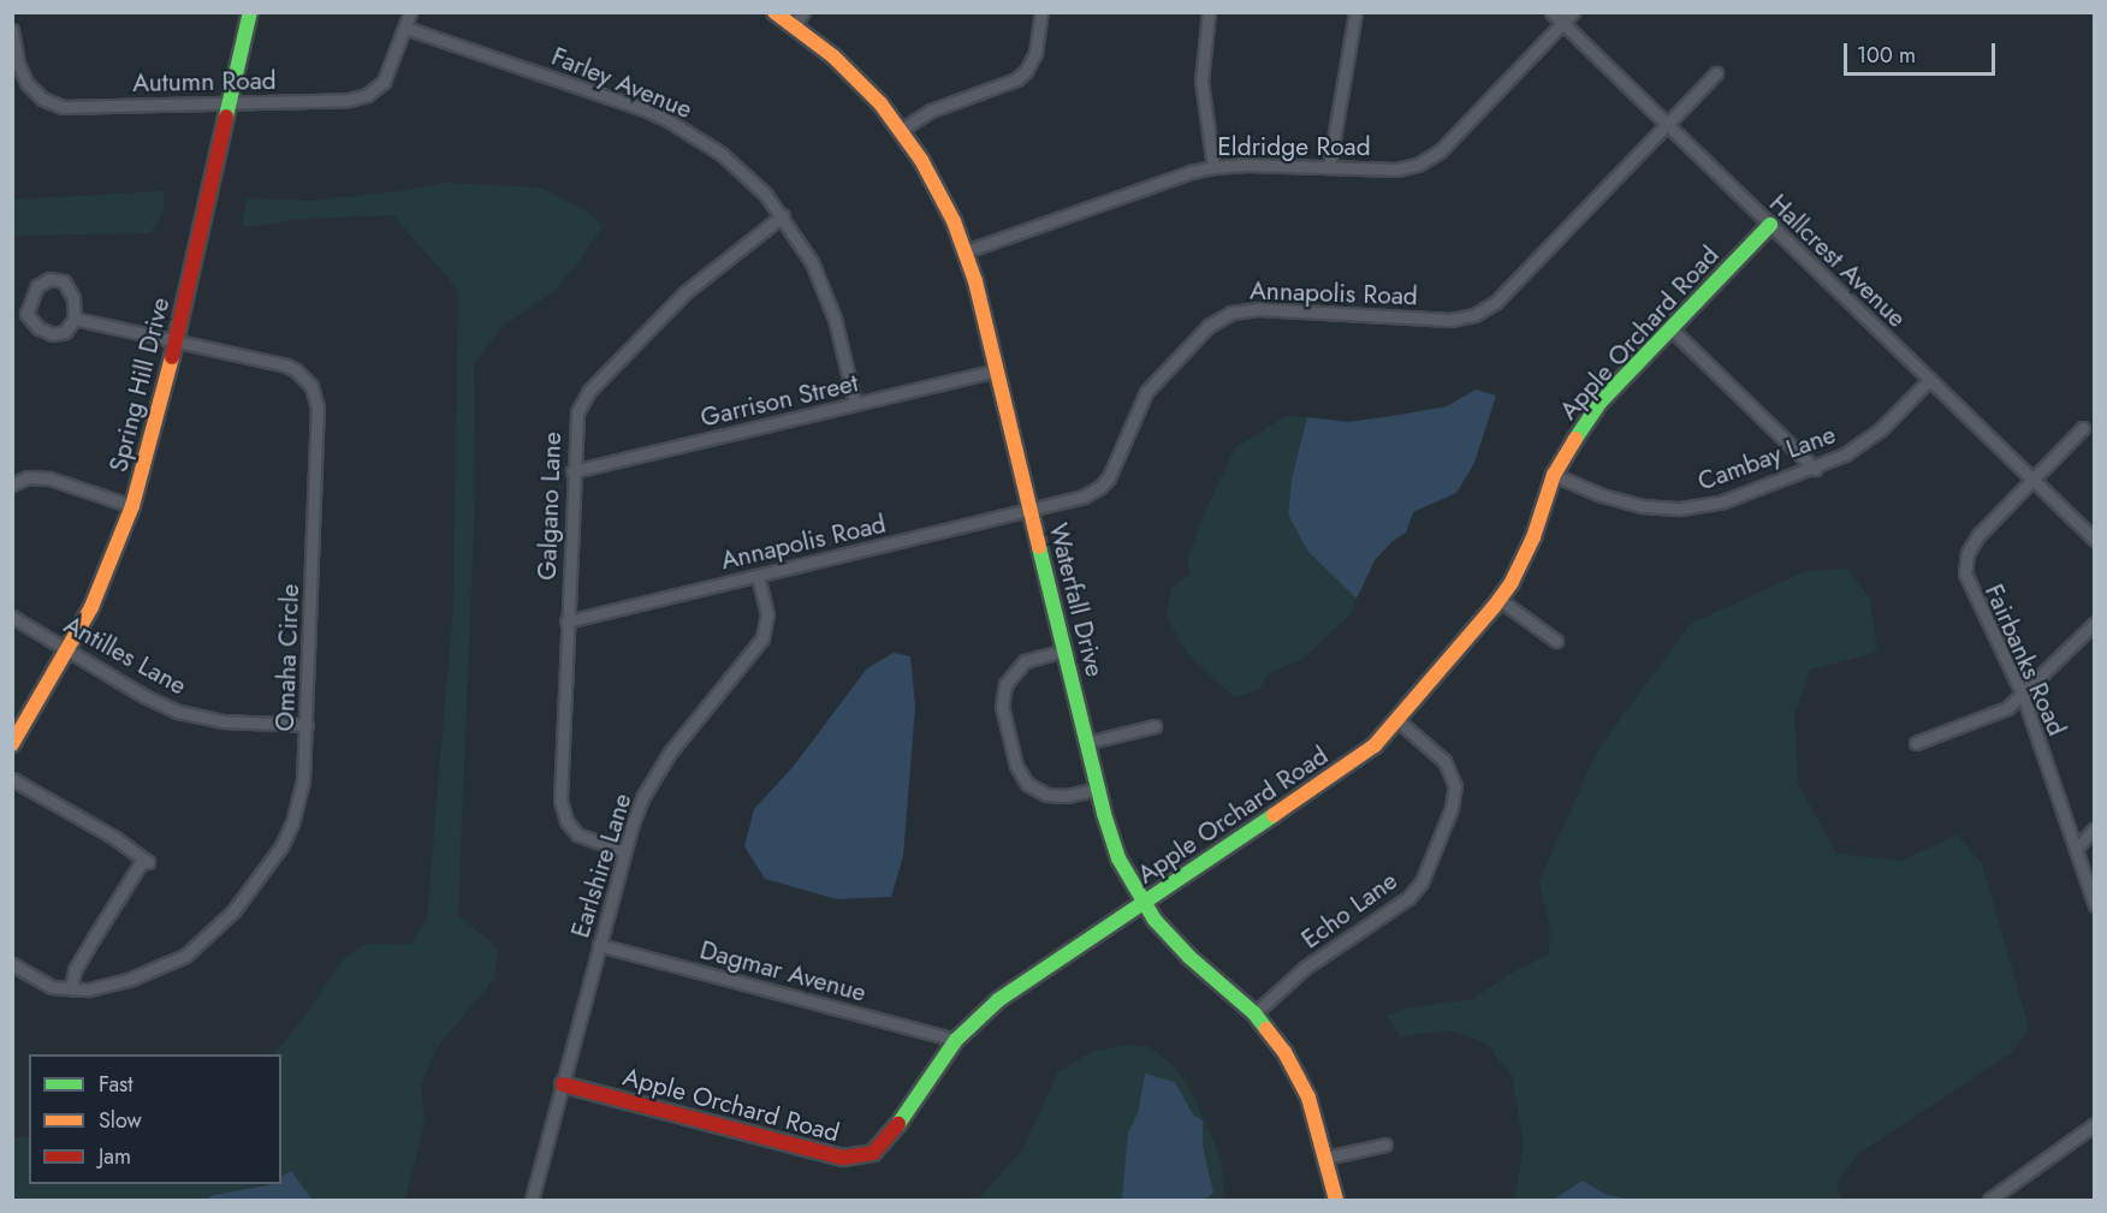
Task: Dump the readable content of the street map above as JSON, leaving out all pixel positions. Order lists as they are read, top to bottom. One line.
{"streets":{"street":["Autumn Road","Farley Avenue","Eldridge Road","Hallcrest Avenue","Annapolis Road","Apple Orchard Road","Spring Hill Drive","Garrison Street","Cambay Lane","Galgano Lane","Waterfall Drive","Antilles Lane","Omaha Circle","Fairbanks Road","Earlshire Lane","Echo Lane","Dagmar Avenue"]},"crossings":[["Autumn Road","Farley Avenue"],["Autumn Road","Spring Hill Drive"],["Farley Avenue","Garrison Street"],["Farley Avenue","Galgano Lane"],["Eldridge Road","Hallcrest Avenue"],["Eldridge Road","Waterfall Drive"],["Hallcrest Avenue","Annapolis Road"],["Hallcrest Avenue","Apple Orchard Road"],["Hallcrest Avenue","Cambay Lane"],["Hallcrest Avenue","Fairbanks Road"],["Annapolis Road","Galgano Lane"],["Annapolis Road","Waterfall Drive"],["Annapolis Road","Earlshire Lane"],["Apple Orchard Road","Cambay Lane"],["Apple Orchard Road","Waterfall Drive"],["Apple Orchard Road","Earlshire Lane"],["Apple Orchard Road","Echo Lane"],["Apple Orchard Road","Dagmar Avenue"],["Spring Hill Drive","Antilles Lane"],["Spring Hill Drive","Omaha Circle"],["Garrison Street","Galgano Lane"],["Garrison Street","Waterfall Drive"],["Galgano Lane","Earlshire Lane"],["Waterfall Drive","Echo Lane"],["Antilles Lane","Omaha Circle"],["Earlshire Lane","Dagmar Avenue"]],"legend":["Fast","Slow","Jam"],"scale_bar":"100 m"}
